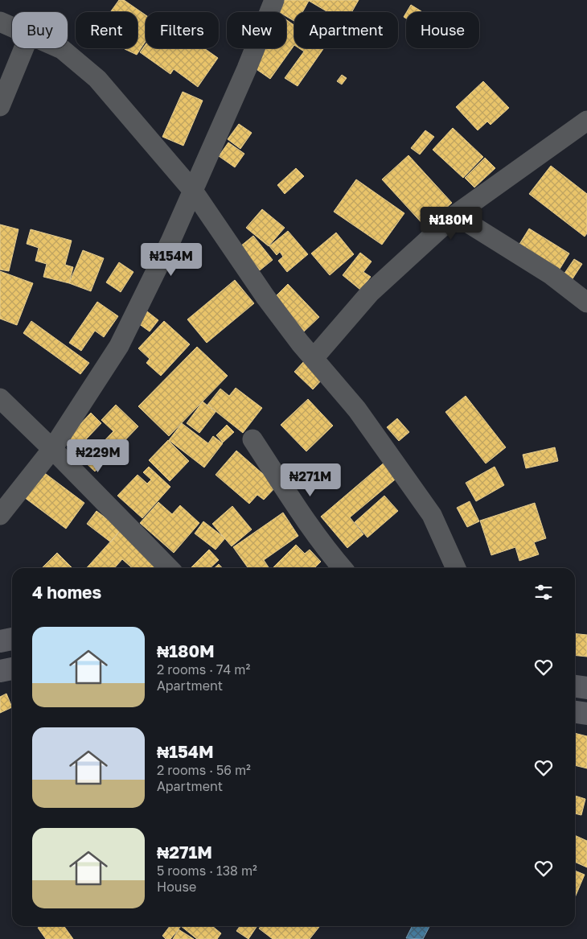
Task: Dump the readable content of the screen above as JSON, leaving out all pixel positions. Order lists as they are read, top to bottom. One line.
{"page":{"chip":["Buy","Rent","Filters","New","Apartment","House"],"price":["₦180M","₦154M","₦229M","₦271M"],"heading":"4 homes","list":[{"name":"₦180M","note":"2 rooms · 74 m² · Apartment"},{"name":"₦154M","note":"2 rooms · 56 m² · Apartment"},{"name":"₦271M","note":"5 rooms · 138 m² · House"}]}}
